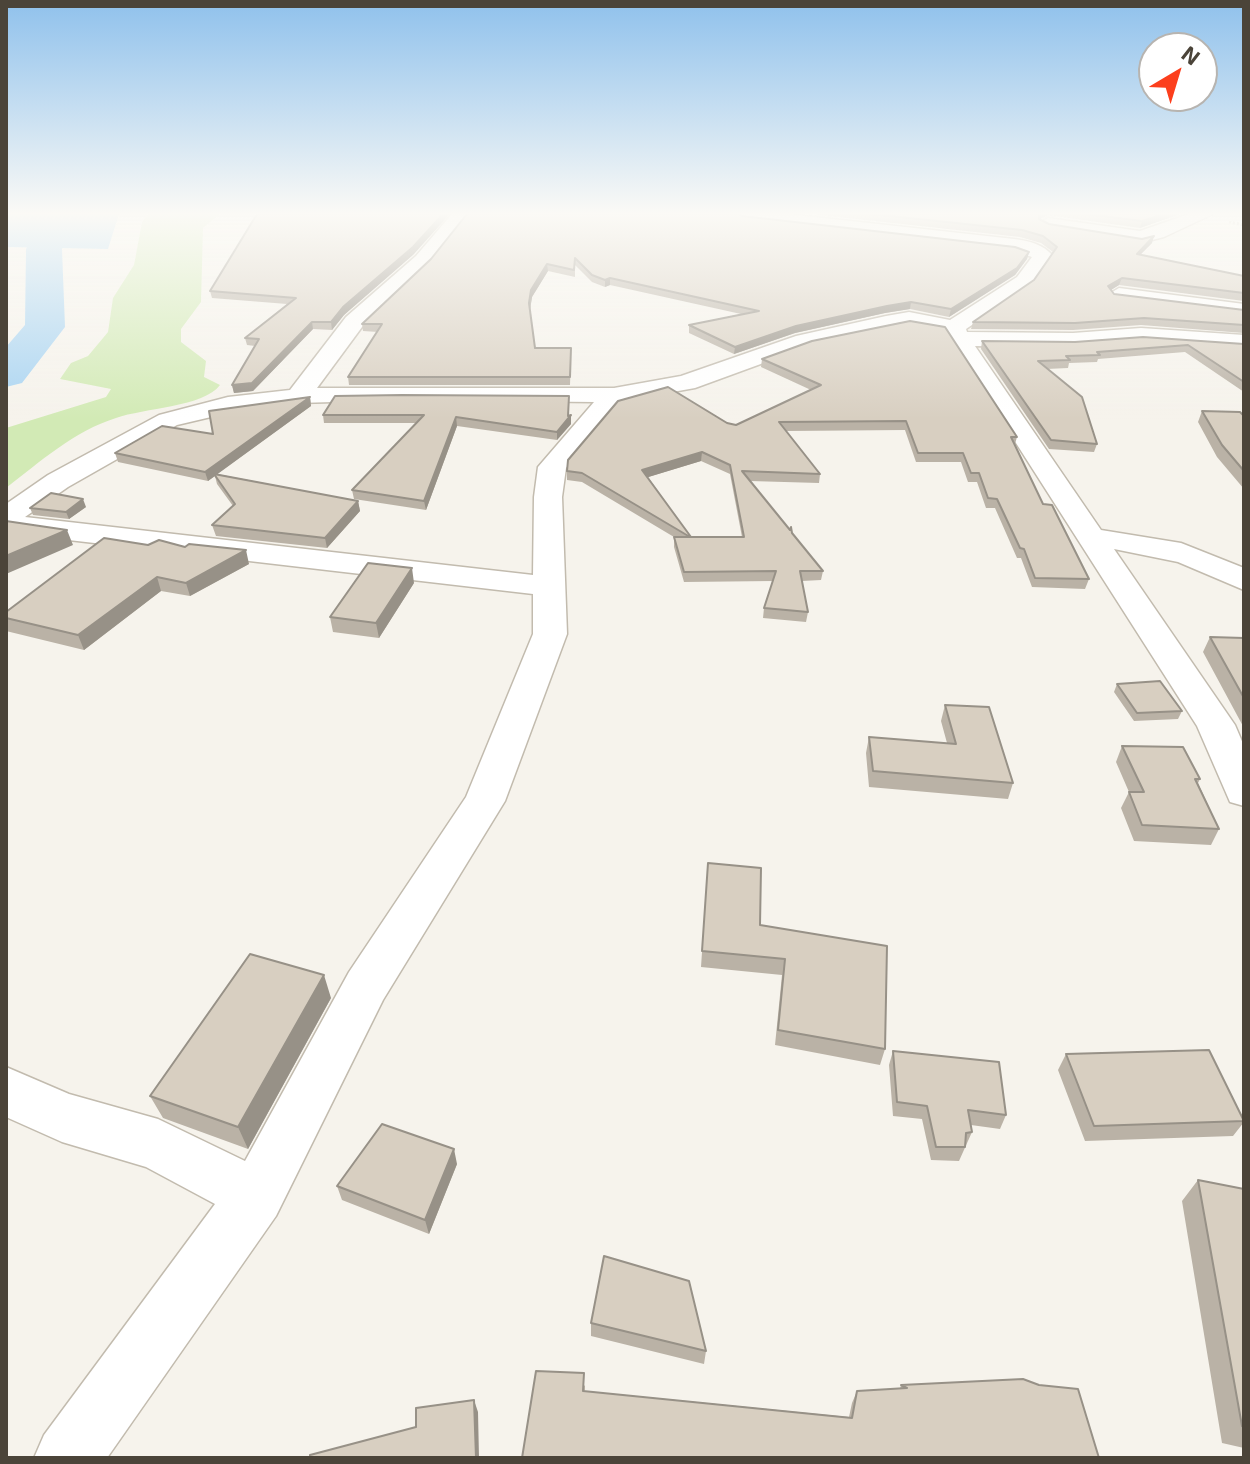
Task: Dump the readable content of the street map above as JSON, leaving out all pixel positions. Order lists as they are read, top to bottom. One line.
{"north":"top right"}
